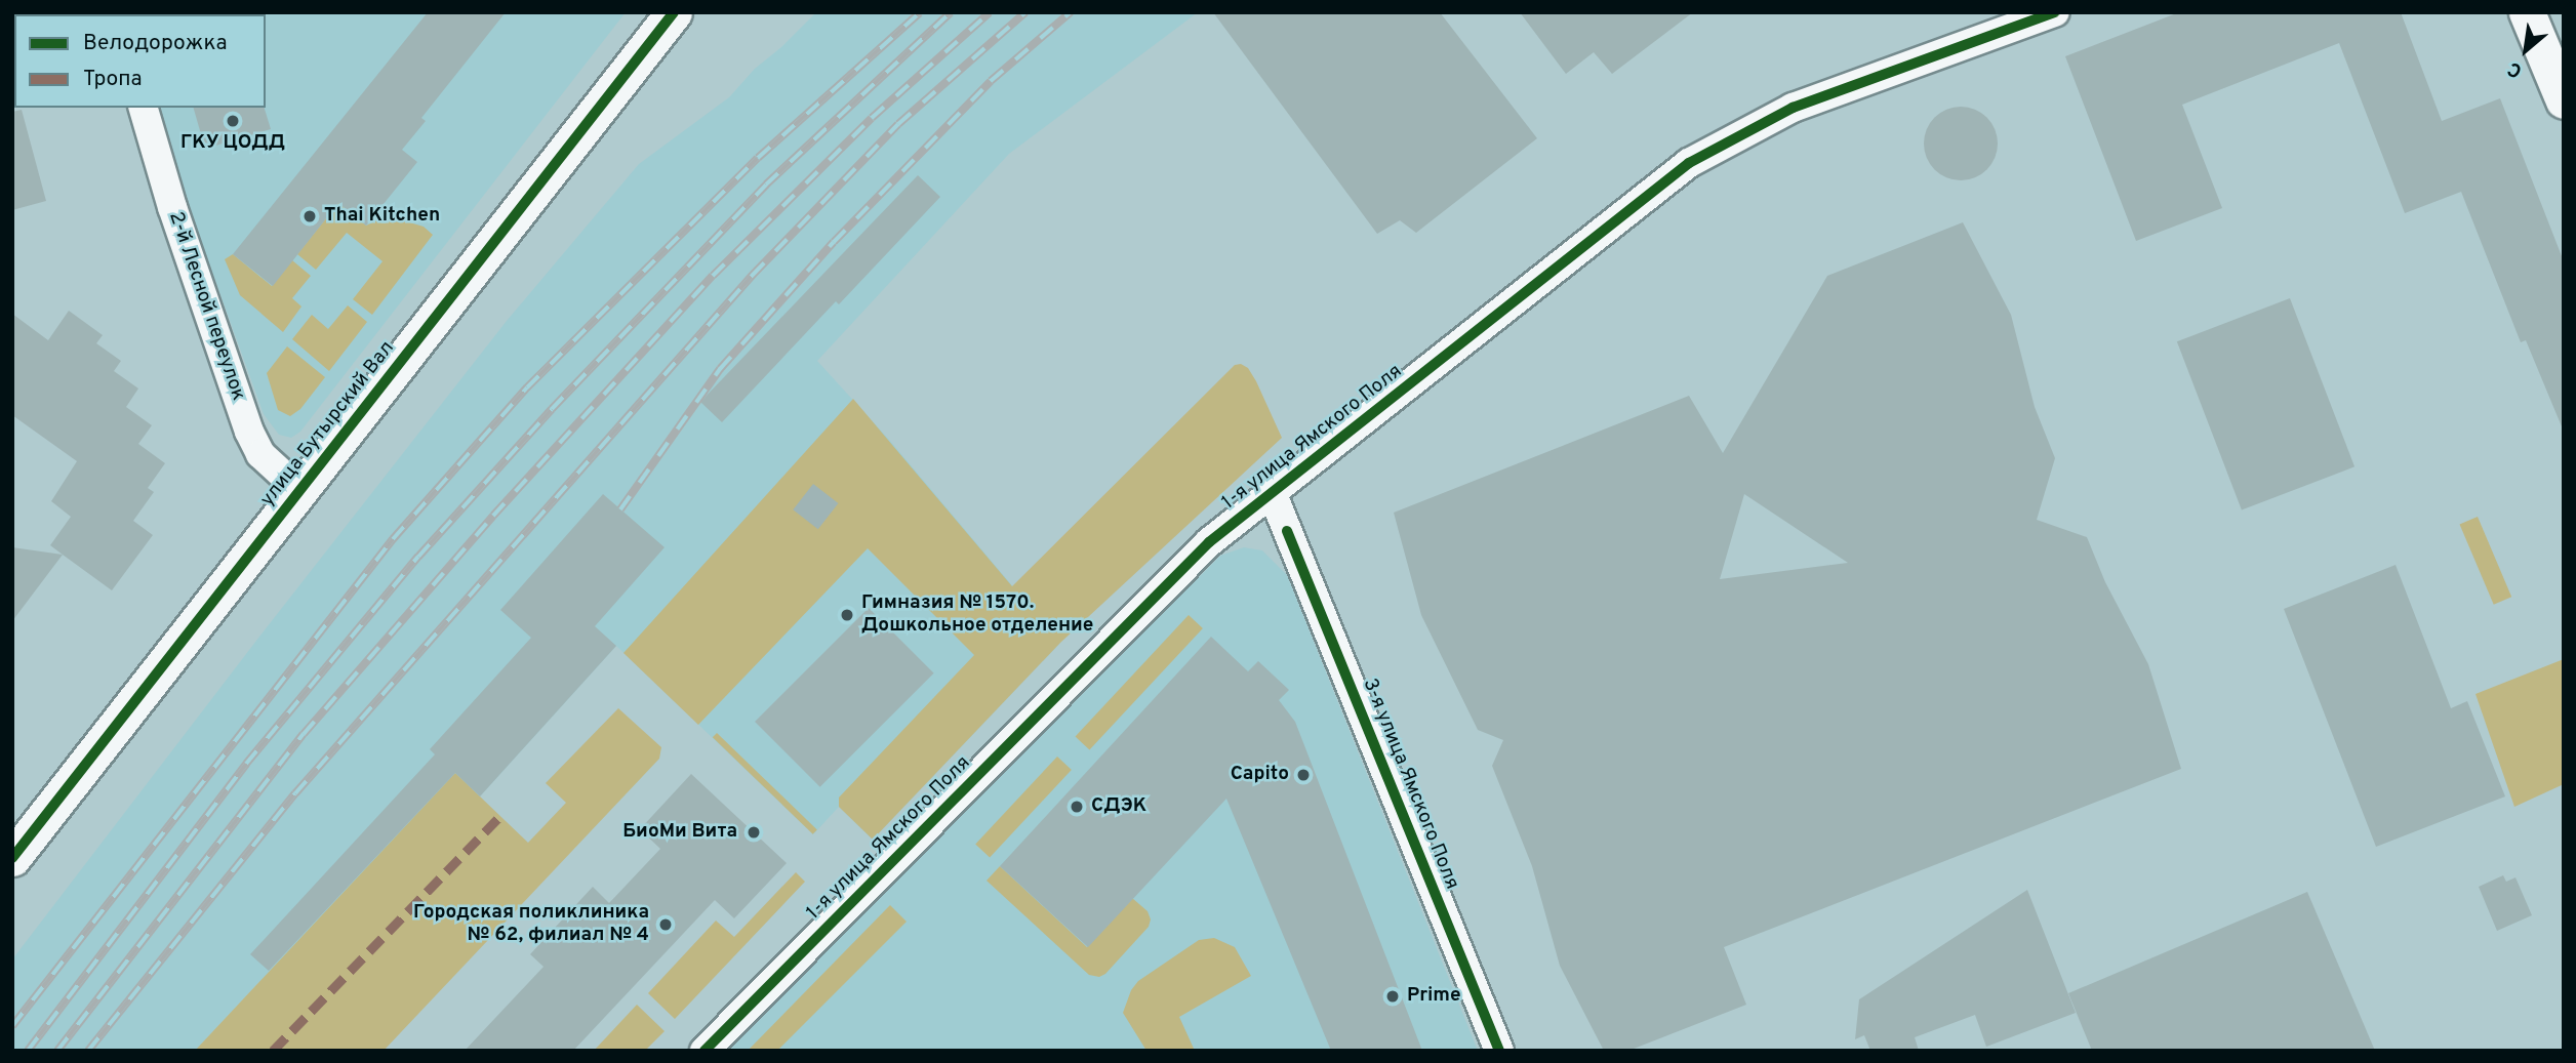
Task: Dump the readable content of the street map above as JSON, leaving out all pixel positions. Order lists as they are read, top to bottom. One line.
{"streets":{"street":["2-й Лесной переулок","улица Бутырский Вал","1-я улица Ямского Поля","3-я улица Ямского Поля"]},"crossings":[["2-й Лесной переулок","улица Бутырский Вал"],["1-я улица Ямского Поля","3-я улица Ямского Поля"]],"places":["ГКУ ЦОДД","Thai Kitchen","Гимназия № 1570. Дошкольное отделение","Capito","СДЭК","БиоМи Вита","Городская поликлиника № 62, филиал № 4","Prime"],"legend":["Велодорожка","Тропа"],"north":"bottom left"}
